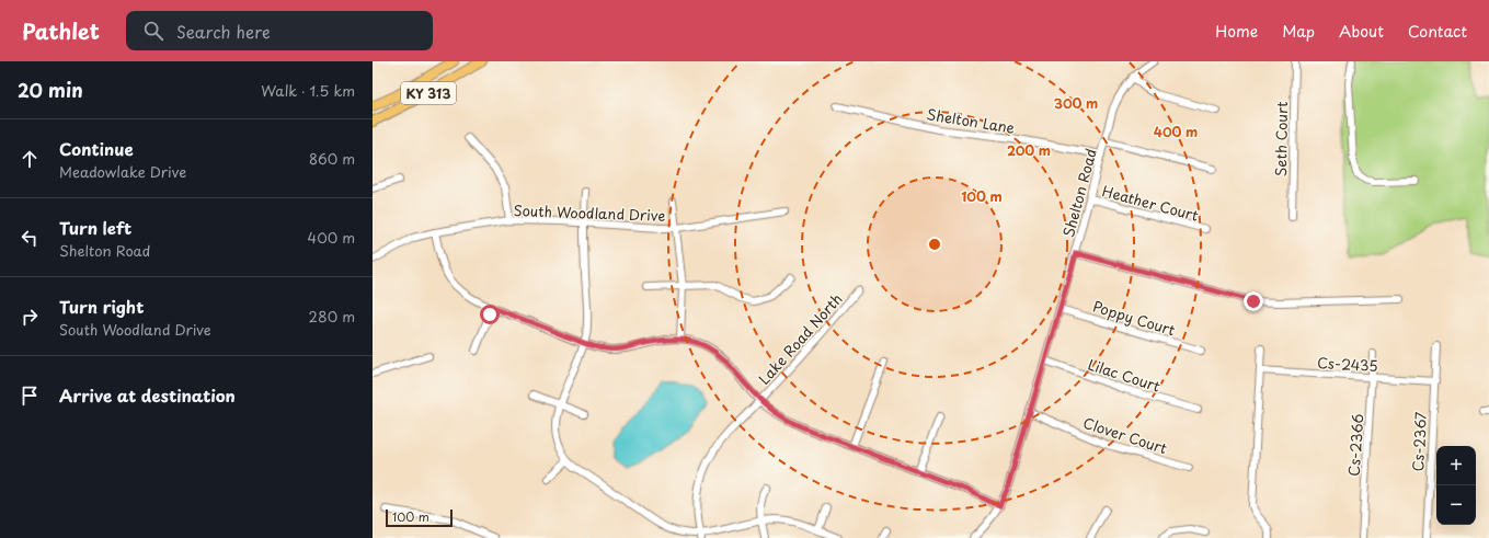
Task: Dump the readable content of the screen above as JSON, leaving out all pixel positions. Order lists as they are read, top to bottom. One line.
{"streets":{"highway":["KY 313"],"street":["Shelton Lane","Seth Court","Shelton Road","Heather Court","South Woodland Drive","Poppy Court","Lake Road North","Cs-2435","Lilac Court","Clover Court","Cs-2367","Cs-2366"]},"crossings":[["Shelton Lane","Shelton Road"],["Shelton Road","Heather Court"],["Shelton Road","Poppy Court"],["Shelton Road","Lilac Court"],["Shelton Road","Clover Court"],["Cs-2435","Cs-2367"],["Cs-2435","Cs-2366"]],"scale_bar":"100 m","page":{"header":"Pathlet","search":"Search here","nav":["Home","Map","About","Contact"],"heading":["20 min","Walk · 1.5 km"],"list":[["Continue","Meadowlake Drive","860 m"],["Turn left","Shelton Road","400 m"],["Turn right","South Woodland Drive","280 m"],"Arrive at destination"],"map_buttons":["+","−"],"scale":"100 m"},"rings":["300 m","400 m","200 m","100 m"]}
